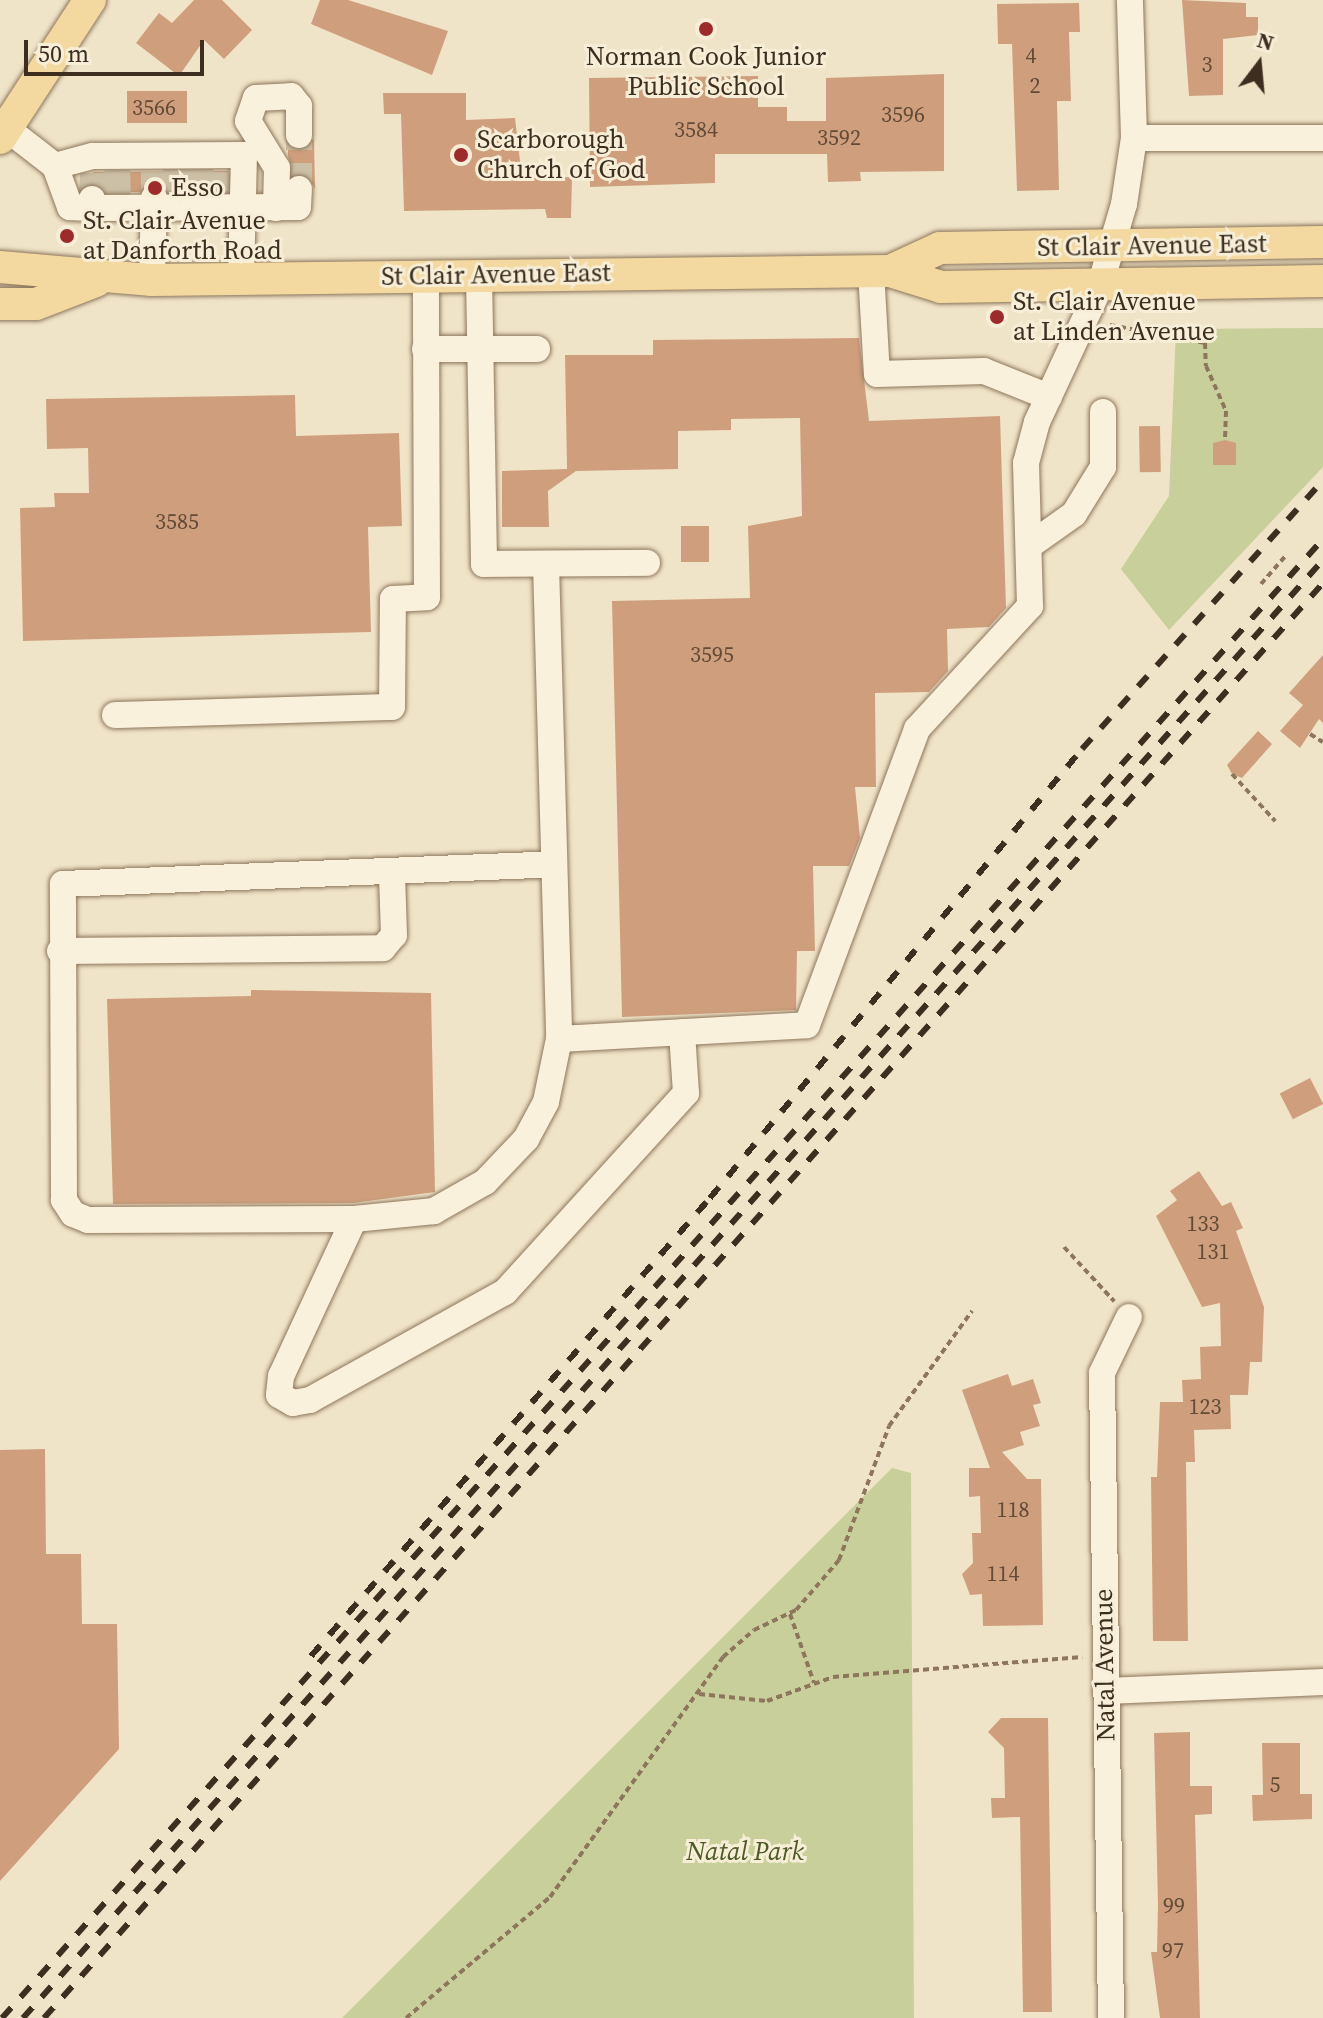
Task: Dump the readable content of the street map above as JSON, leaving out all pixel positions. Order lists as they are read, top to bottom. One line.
{"streets":{"main road":["St Clair Avenue East"],"street":["Natal Avenue"]},"parks":["Natal Park"],"places":["Norman Cook Junior Public School","Scarborough Church of God","Esso","St. Clair Avenue at Danforth Road","St. Clair Avenue at Linden Avenue"],"house_numbers":["4","3","2","3566","3596","3584","3592","3585","3595","133","131","123","118","114","5","99","97"],"scale_bar":"50 m","north":"top"}
